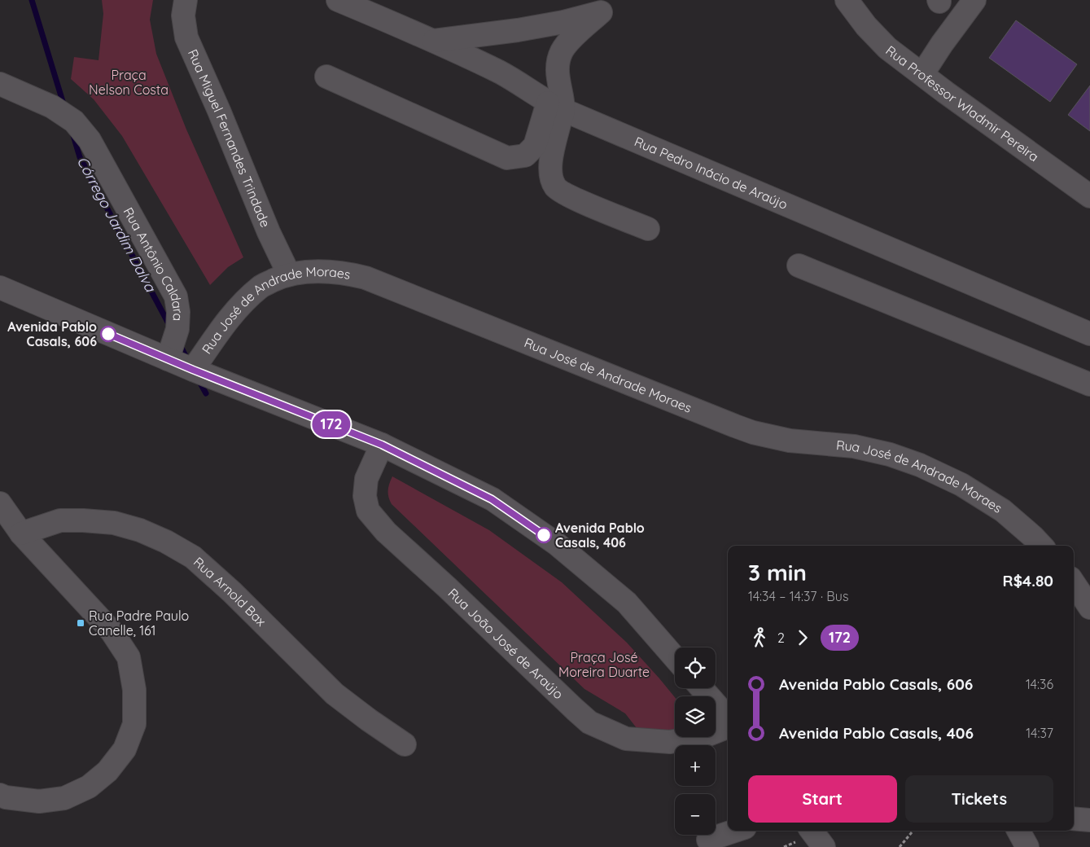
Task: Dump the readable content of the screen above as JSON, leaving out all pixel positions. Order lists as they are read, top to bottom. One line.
{"streets":{"street":["Rua Professor Wladmir Pereira","Rua Miguel Fernandes Trindade","Rua Pedro Inácio de Araújo","Rua Antônio Caldara","Rua José de Andrade Moraes","Rua Arnold Bax","Rua João José de Araújo"]},"crossings":[["Rua Miguel Fernandes Trindade","Rua José de Andrade Moraes"]],"water":["Córrego Jardim Dalva"],"parks":["Praça Nelson Costa","Praça José Moreira Duarte"],"places":{"other":["Avenida Pablo Casals, 606","Avenida Pablo Casals, 406"],"transit":["Rua Padre Paulo Canelle, 161"]},"lines":["bus line 172"],"page":{"on_map":"172","heading":["3 min","14:34 – 14:37 · Bus","R$4.80"],"legs":["2","172"],"map_buttons":["+","−"],"list":[{"name":"Avenida Pablo Casals, 606","value":"14:36"},{"name":"Avenida Pablo Casals, 406","value":"14:37"}],"buttons":["Start","Tickets"]}}
